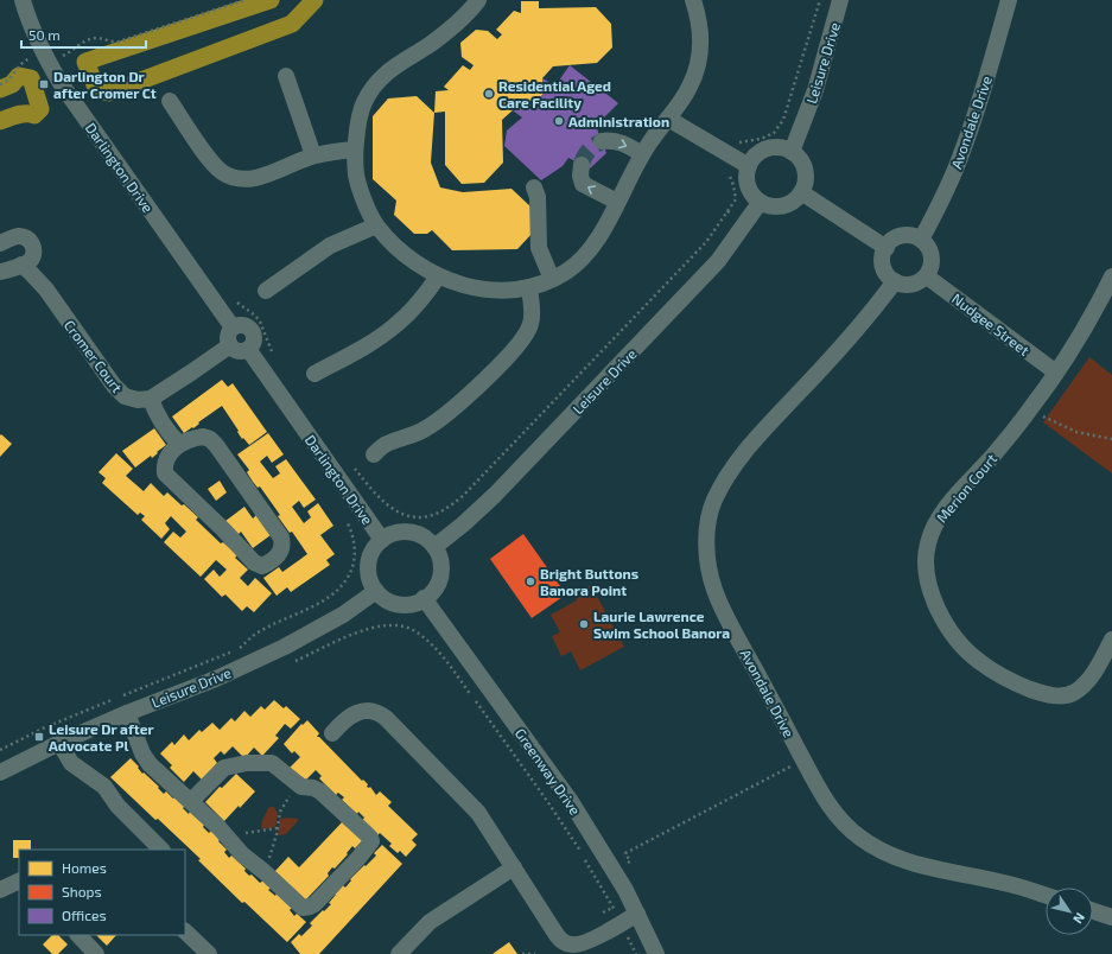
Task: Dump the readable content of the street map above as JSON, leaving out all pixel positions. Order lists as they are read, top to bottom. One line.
{"streets":{"street":["Leisure Drive","Avondale Drive","Darlington Drive","Nudgee Street","Cromer Court","Merion Court","Greenway Drive"]},"crossings":[["Leisure Drive","Darlington Drive"],["Leisure Drive","Greenway Drive"],["Avondale Drive","Nudgee Street"],["Darlington Drive","Greenway Drive"],["Nudgee Street","Merion Court"]],"places":{"transit":["Darlington Dr after Cromer Ct","Leisure Dr after Advocate Pl"],"other":["Residential Aged Care Facility","Administration","Bright Buttons Banora Point","Laurie Lawrence Swim School Banora"]},"legend":["Homes","Shops","Offices"],"scale_bar":"50 m","north":"bottom right"}
